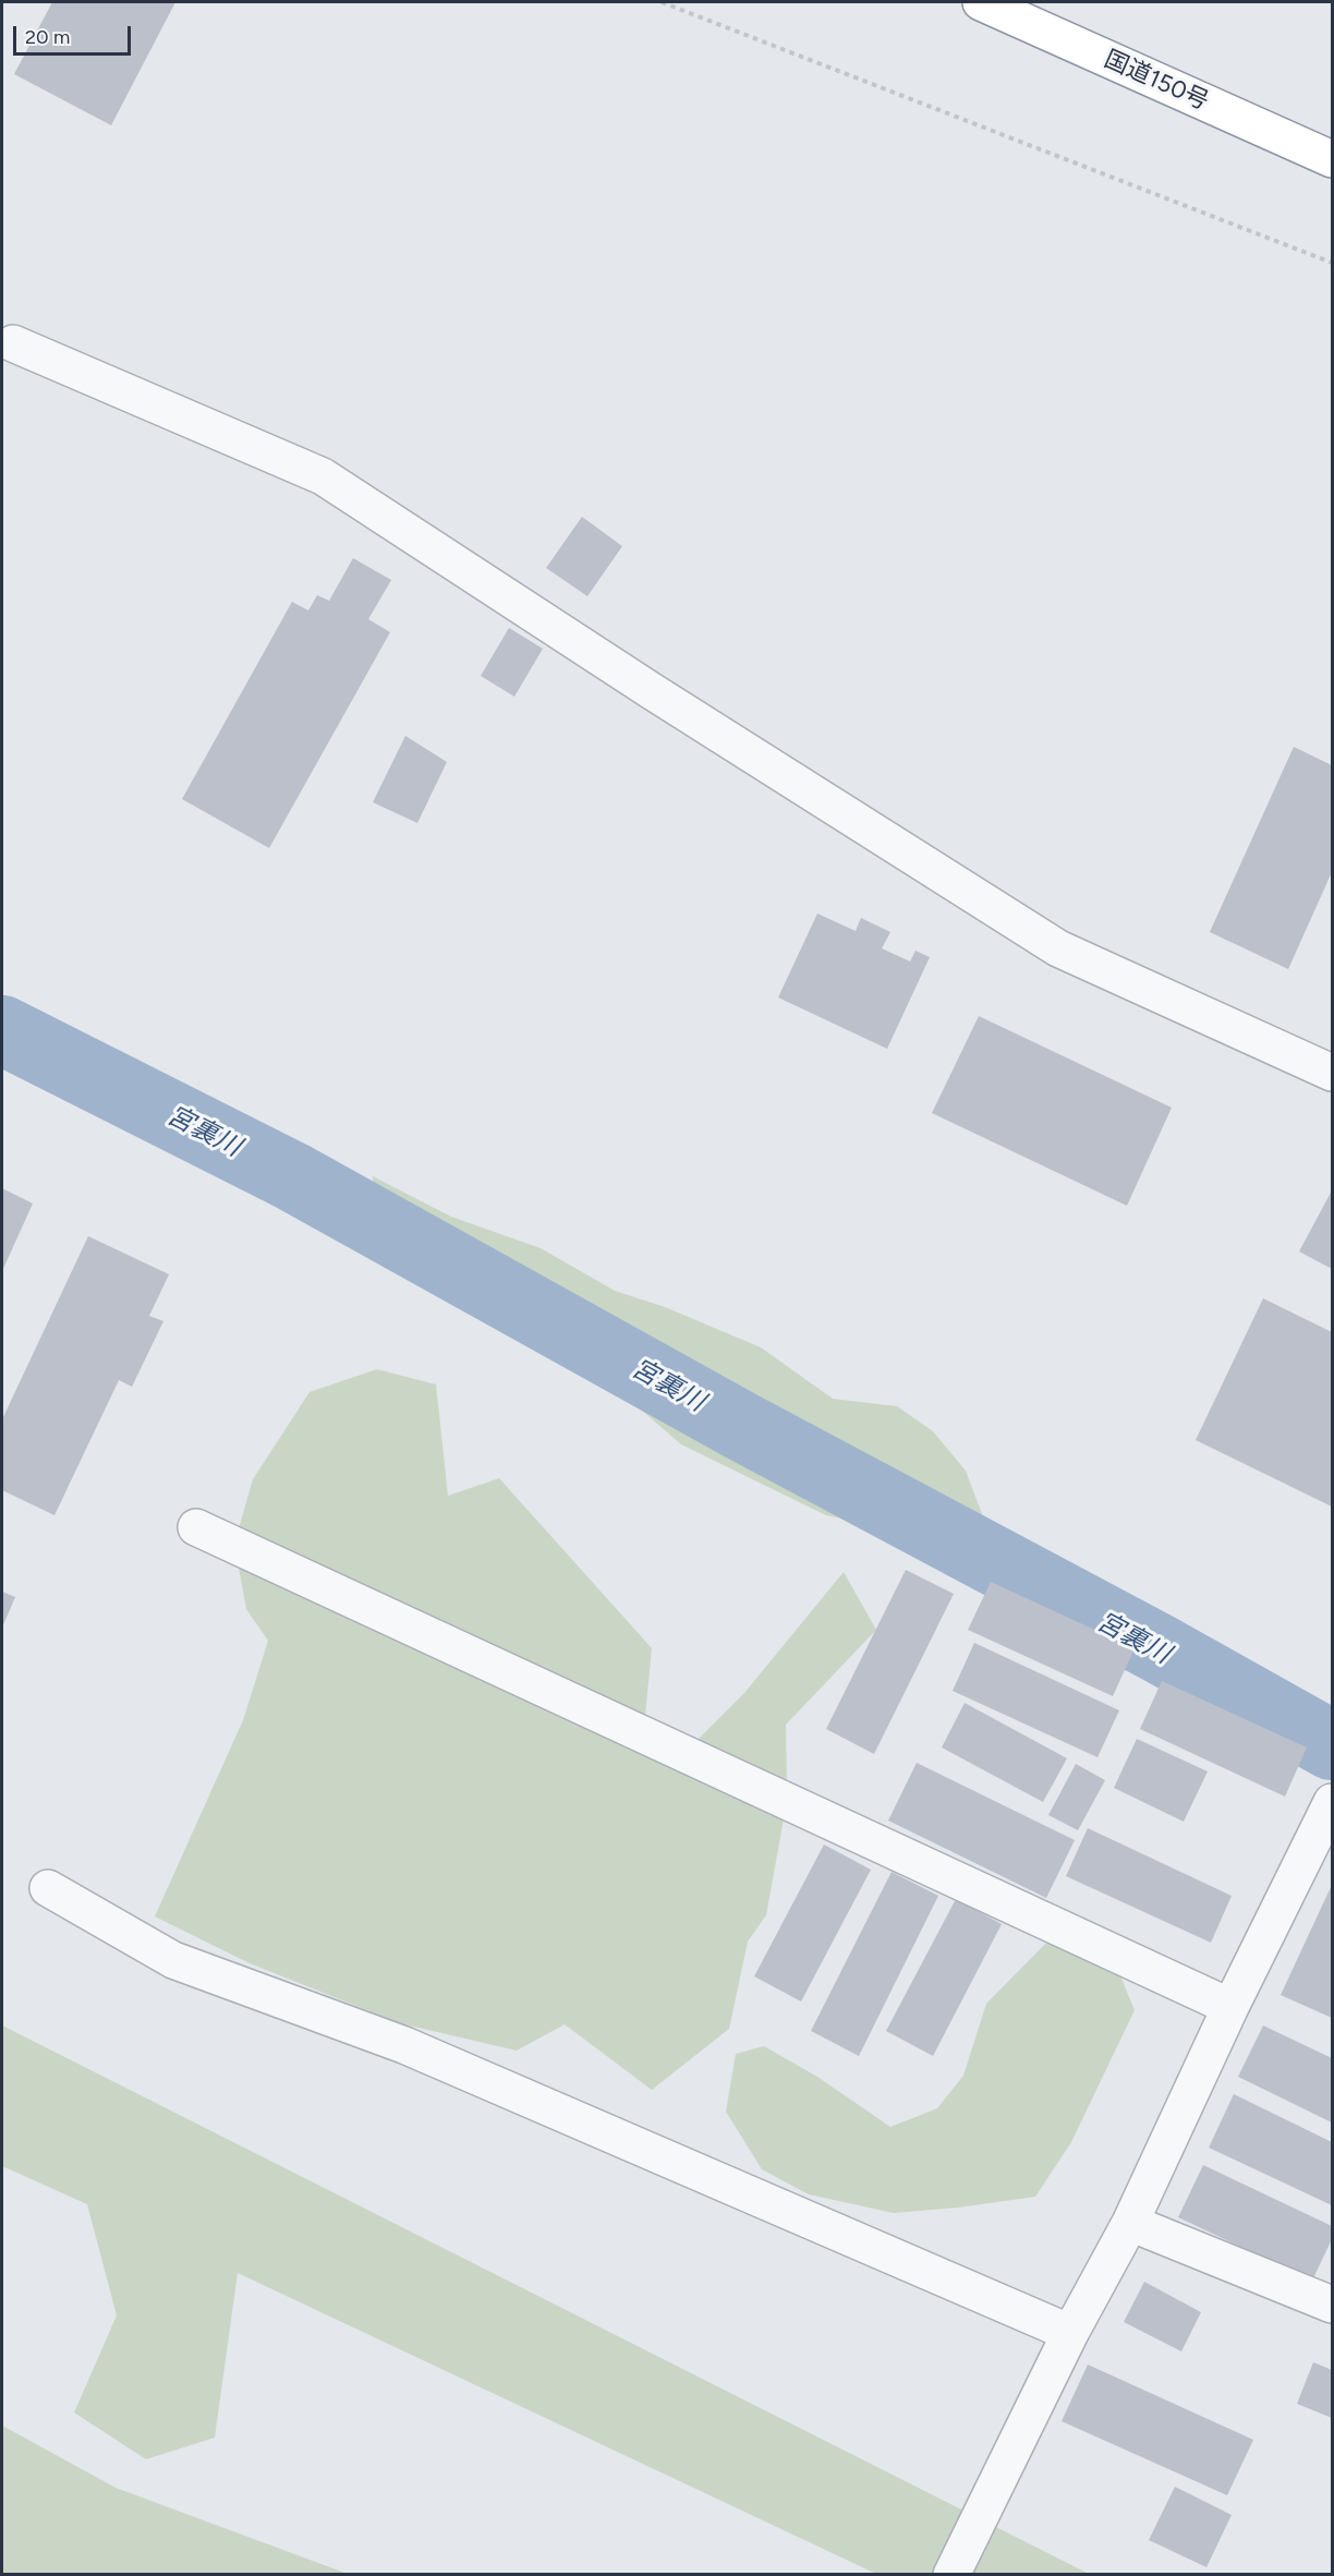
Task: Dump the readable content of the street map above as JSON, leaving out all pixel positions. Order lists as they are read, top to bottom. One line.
{"streets":{"highway":["国道150号"]},"water":["宮裏川"],"scale_bar":"20 m"}
